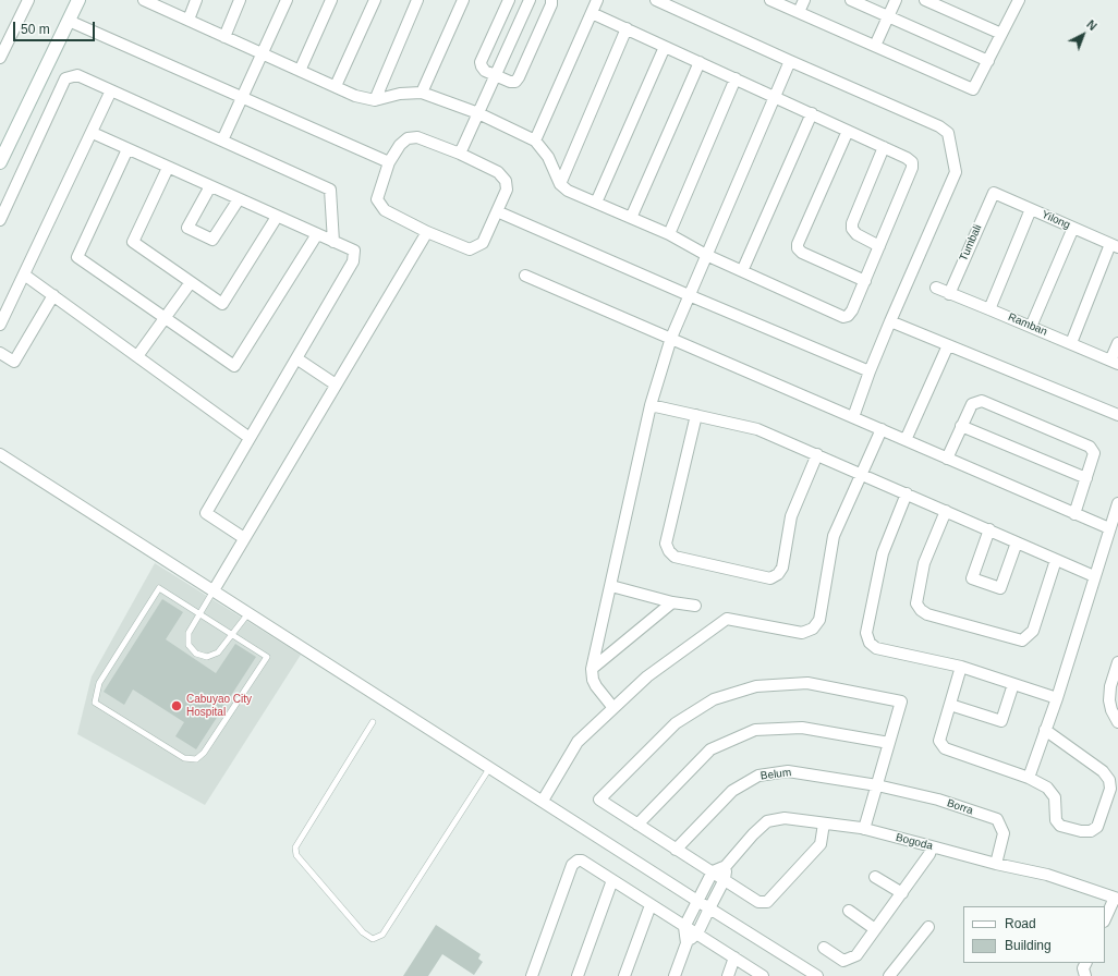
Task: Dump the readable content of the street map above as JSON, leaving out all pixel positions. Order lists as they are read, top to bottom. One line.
{"streets":{"street":["Yilong","Tumbali","Ramban","Belum","Borra","Bogoda"]},"crossings":[["Yilong","Tumbali"],["Tumbali","Ramban"],["Belum","Borra"],["Borra","Bogoda"]],"places":["Cabuyao City Hospital"],"legend":["Road","Building"],"scale_bar":"50 m","north":"top right"}
